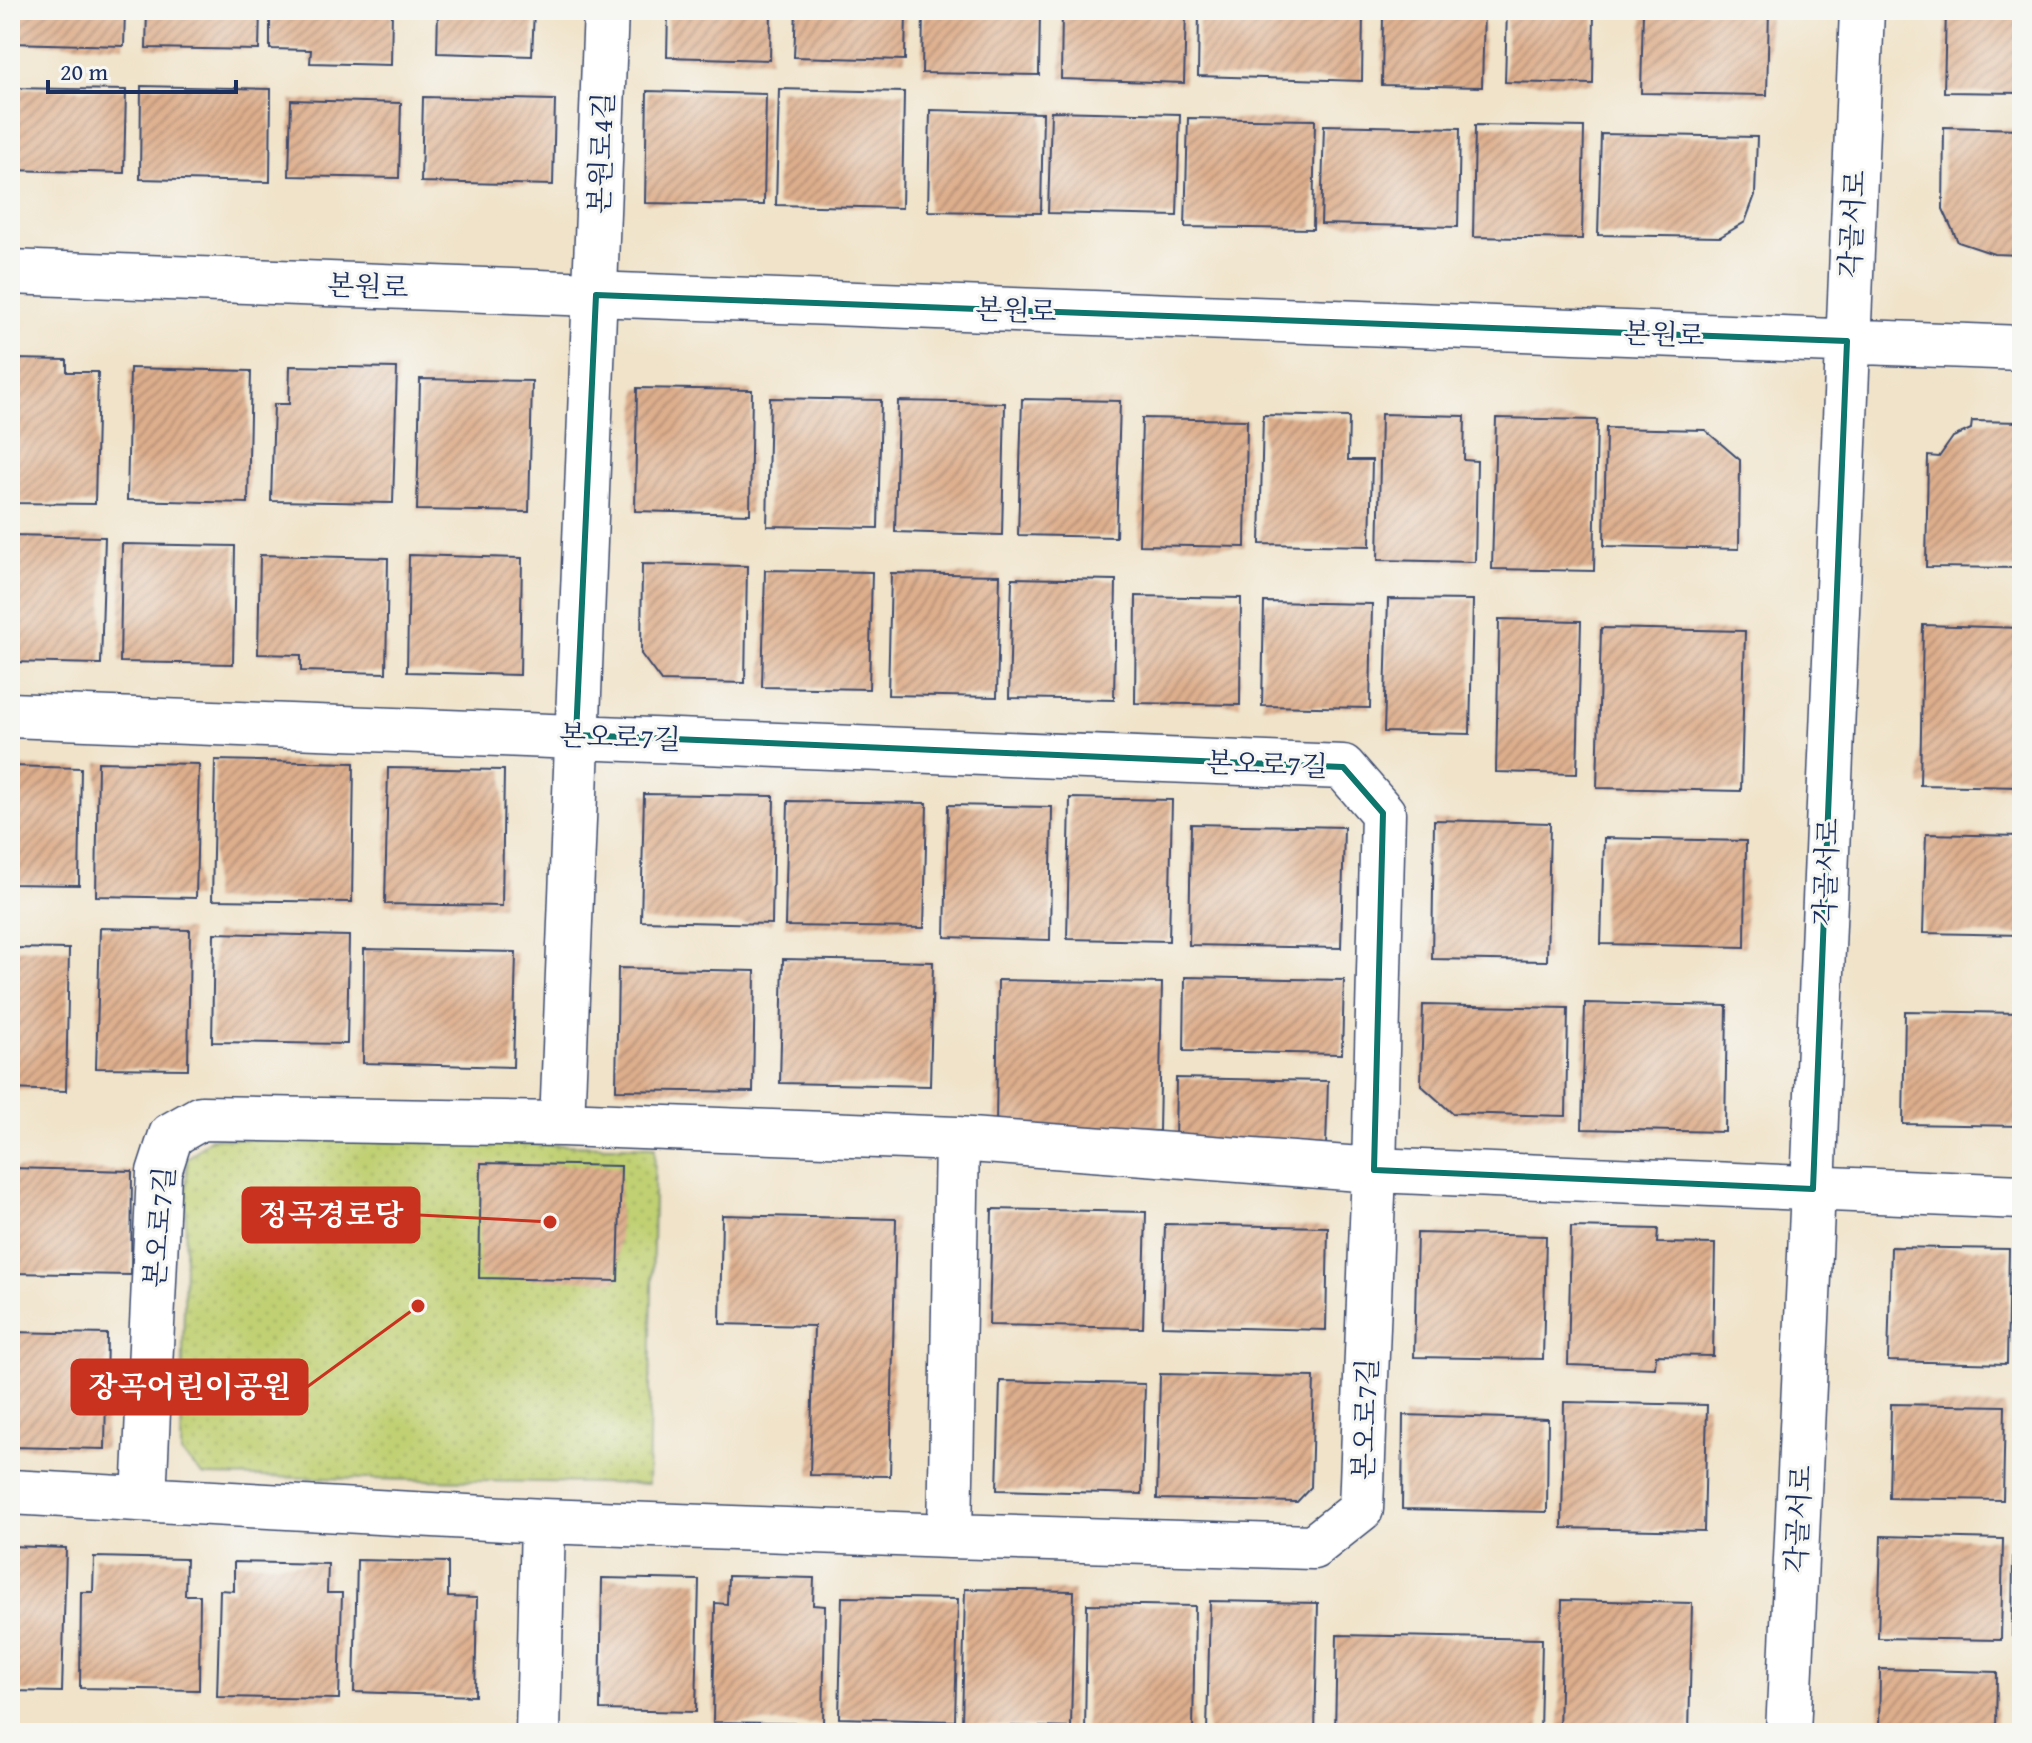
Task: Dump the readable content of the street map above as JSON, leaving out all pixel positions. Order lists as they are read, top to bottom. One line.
{"streets":{"street":["본원로4길","각골서로","본원로","본오로7길"]},"crossings":[["본원로4길","본원로"],["본원로4길","본오로7길"],["각골서로","본원로"],["각골서로","본오로7길"]],"places":["정곡경로당","장곡어린이공원"],"scale_bar":"20 m"}
